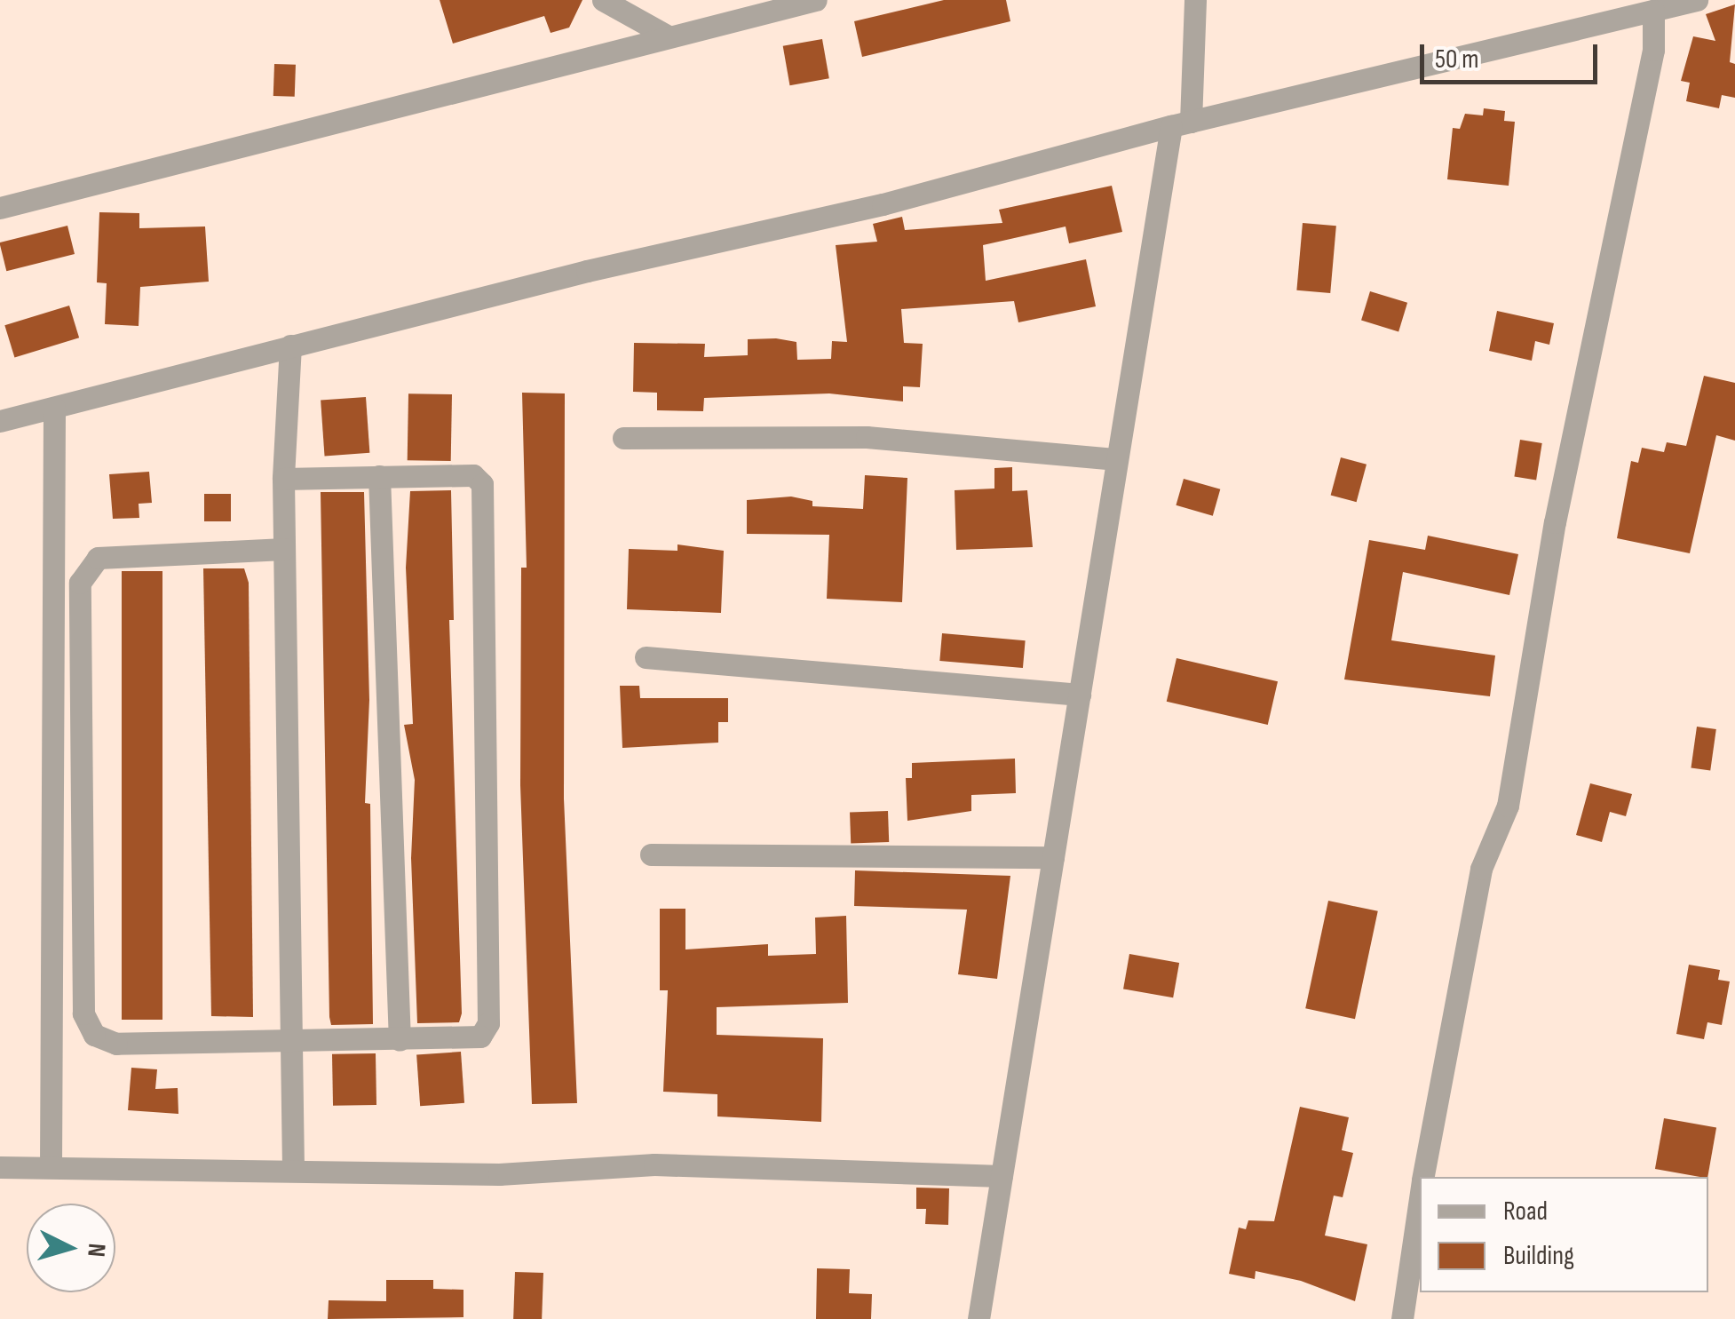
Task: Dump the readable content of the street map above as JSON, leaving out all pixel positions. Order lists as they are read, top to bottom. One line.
{"legend":["Road","Building"],"scale_bar":"50 m","north":"right"}
